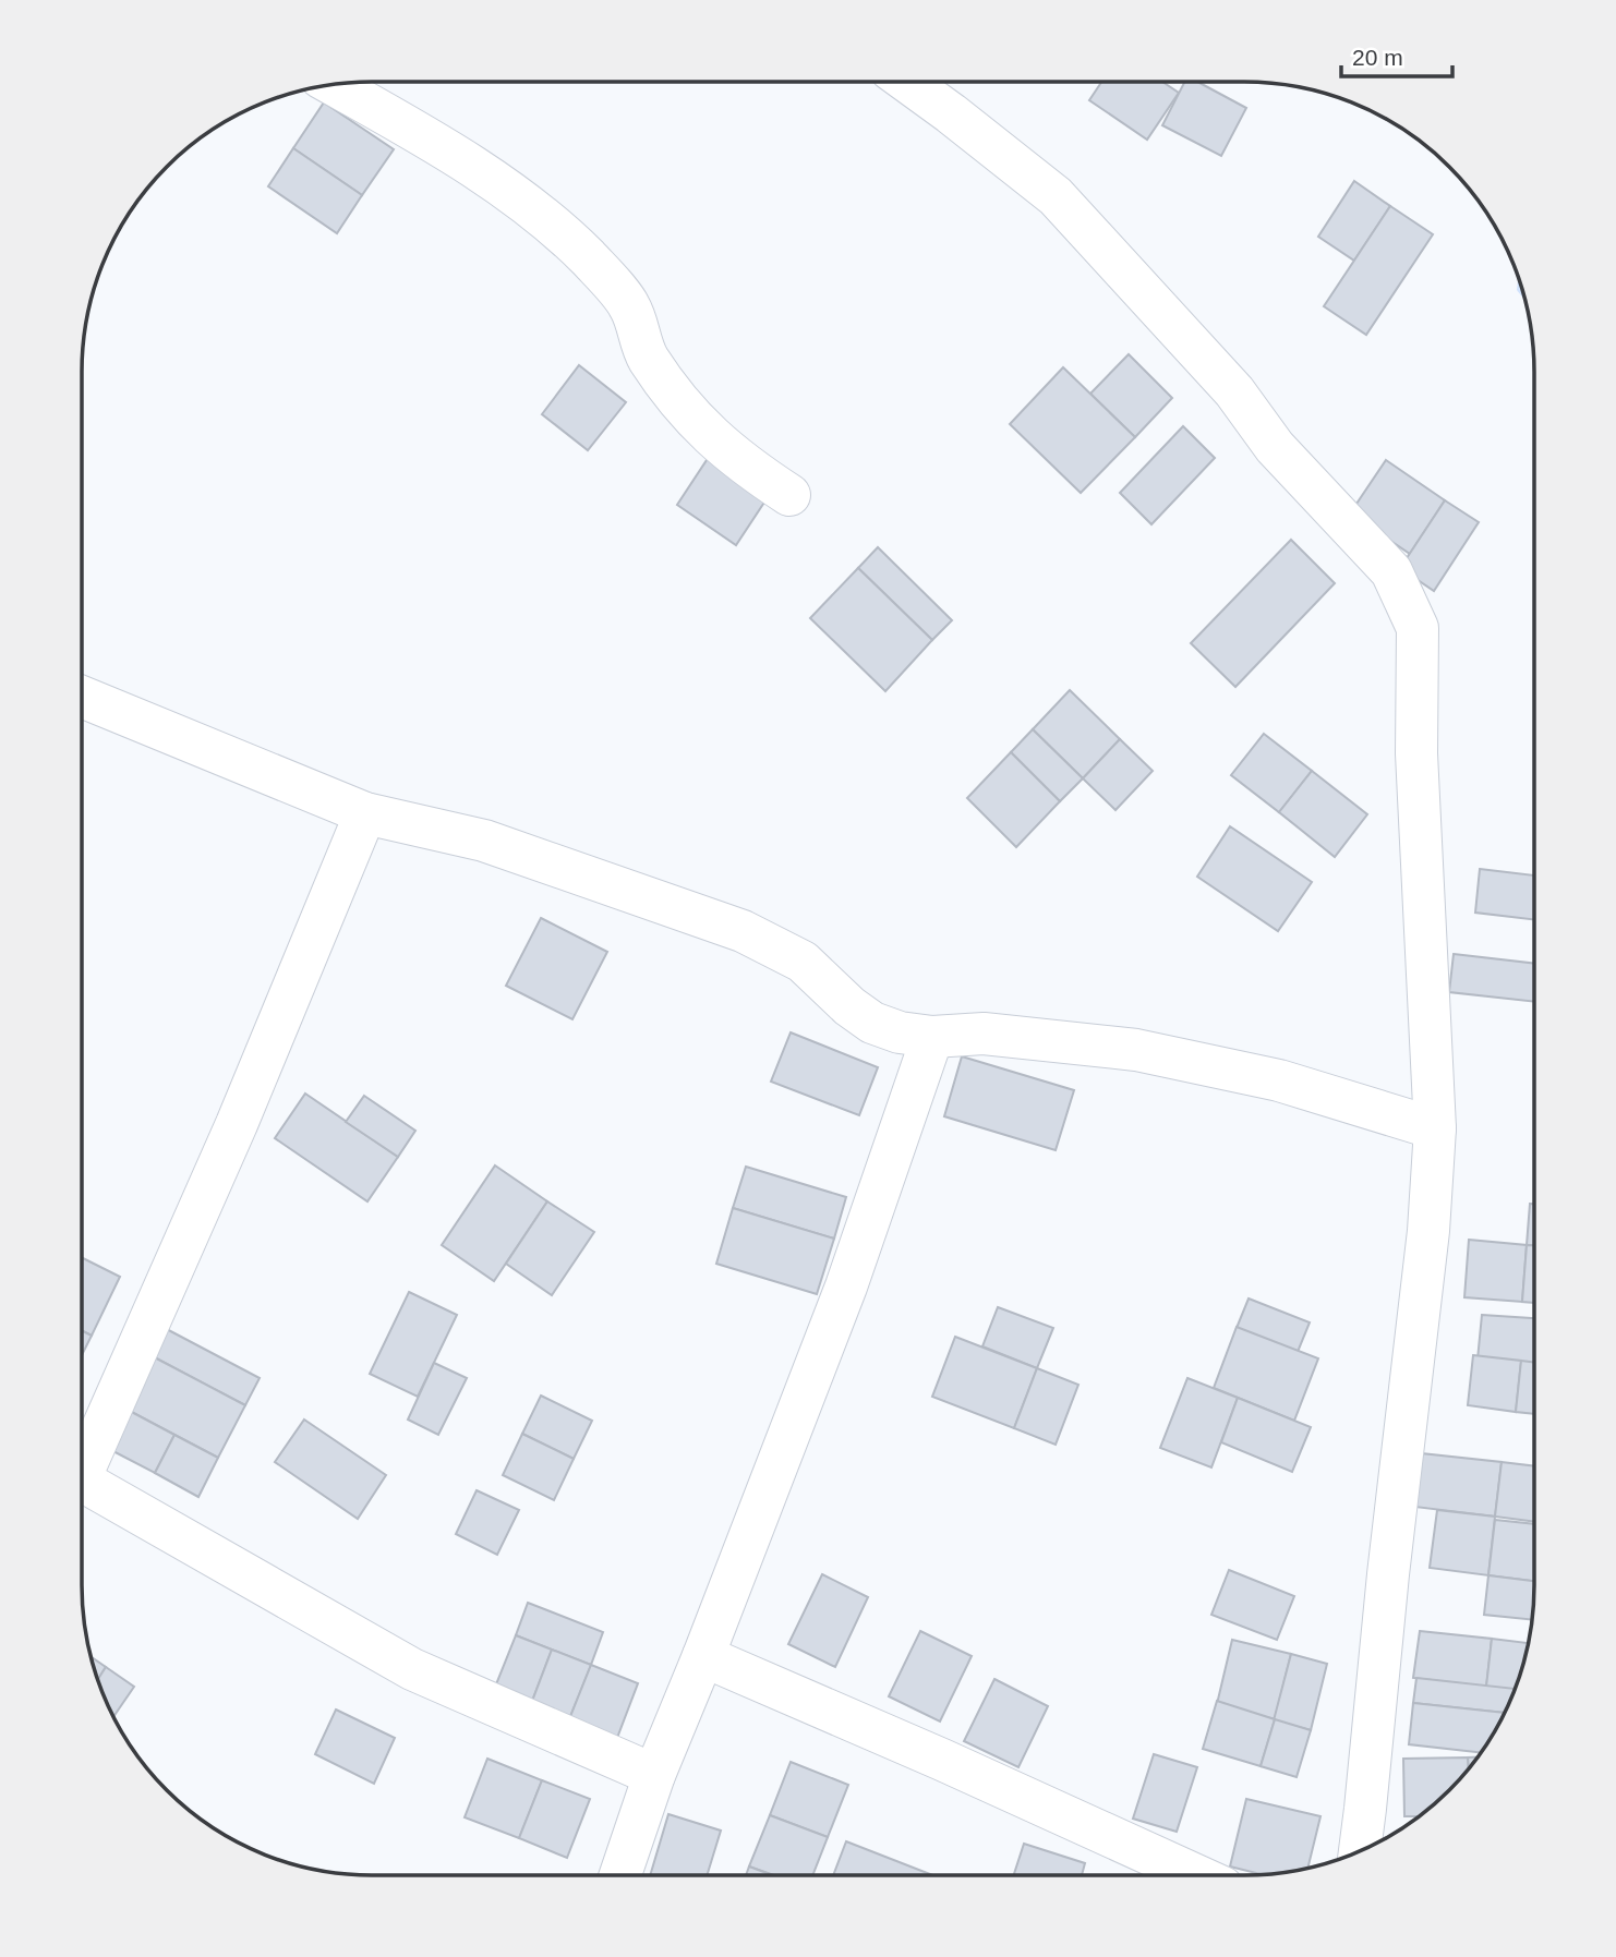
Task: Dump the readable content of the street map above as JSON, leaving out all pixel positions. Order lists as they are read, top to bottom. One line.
{"scale_bar":"20 m"}
